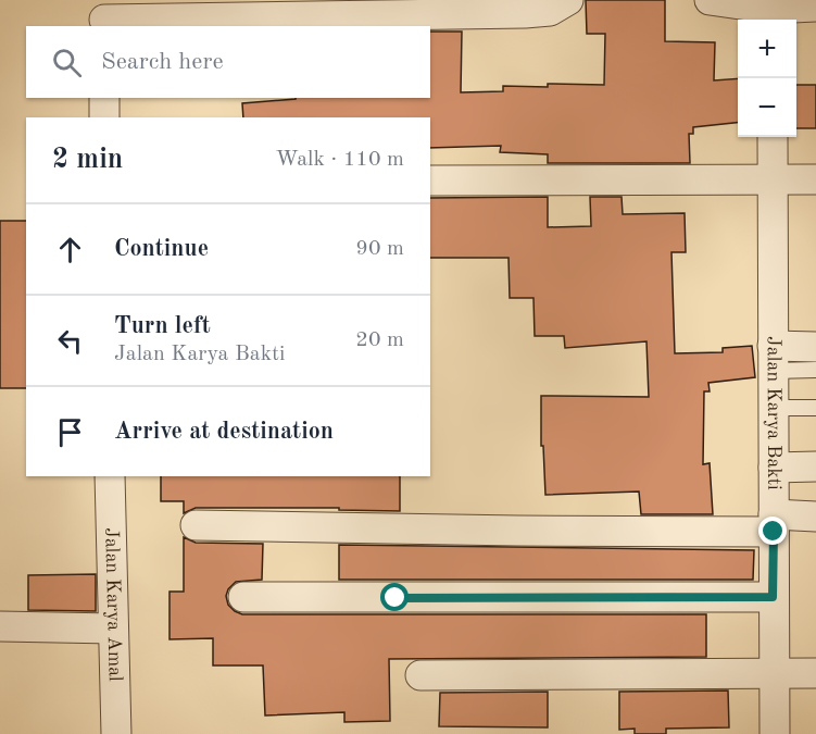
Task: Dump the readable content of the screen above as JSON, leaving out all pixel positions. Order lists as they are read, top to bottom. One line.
{"streets":{"street":["Jalan Karya Bakti","Jalan Karya Amal"]},"page":{"map_buttons":["+","−"],"search":"Search here","heading":["2 min","Walk · 110 m"],"list":[["Continue","90 m"],["Turn left","Jalan Karya Bakti","20 m"],"Arrive at destination"]}}
